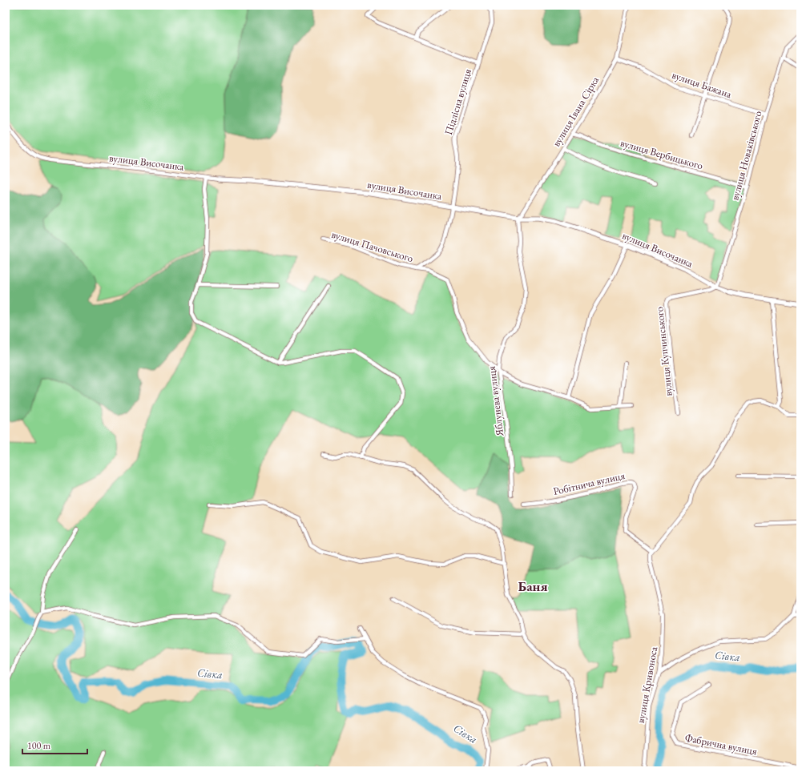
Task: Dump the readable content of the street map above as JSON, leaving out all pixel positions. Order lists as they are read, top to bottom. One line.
{"streets":{"street":["вулиця Бажана","Підлісна вулиця","вулиця Івана Сірка","вулиця Вербицького","вулиця Новаківського","вулиця Височанка","вулиця Пачовського","вулиця Купчинського","Яблунева вулиця","Робітнича вулиця","вулиця Кривоноса","Фабрична вулиця"]},"crossings":[["вулиця Бажана","вулиця Івана Сірка"],["вулиця Бажана","вулиця Новаківського"],["Підлісна вулиця","вулиця Височанка"],["Підлісна вулиця","вулиця Пачовського"],["вулиця Івана Сірка","вулиця Вербицького"],["вулиця Івана Сірка","вулиця Височанка"],["вулиця Івана Сірка","Яблунева вулиця"],["вулиця Вербицького","вулиця Новаківського"],["вулиця Новаківського","вулиця Височанка"],["вулиця Новаківського","вулиця Купчинського"],["вулиця Височанка","вулиця Пачовського"],["вулиця Височанка","вулиця Купчинського"],["вулиця Височанка","Яблунева вулиця"],["вулиця Пачовського","Яблунева вулиця"],["Робітнича вулиця","вулиця Кривоноса"]],"districts":["Баня"],"water":["Сівка"],"scale_bar":"100 m"}
